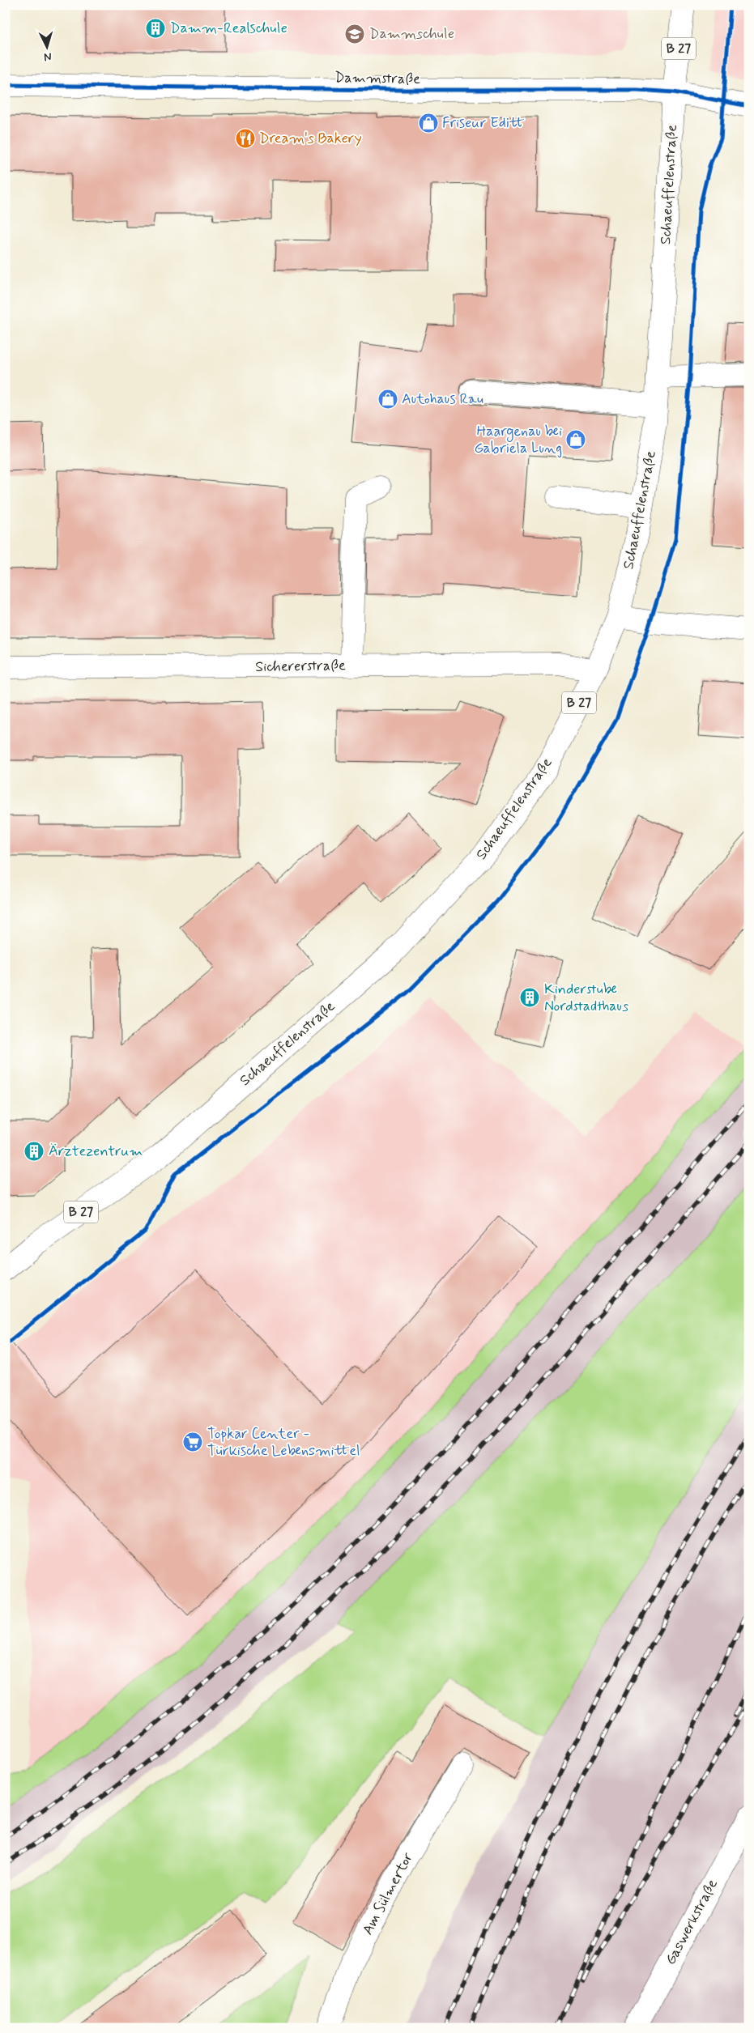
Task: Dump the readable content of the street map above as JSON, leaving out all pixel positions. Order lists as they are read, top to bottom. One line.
{"streets":{"street":["B 27","Dammstraße","Schaeuffelenstraße","Sichererstraße","Am Sülmertor","Gaswerkstraße"]},"crossings":[["Dammstraße","Schaeuffelenstraße"],["Schaeuffelenstraße","Sichererstraße"]],"places":{"building":["Damm-Realschule","Kinderstube Nordstadthaus","Ärztezentrum"],"school or university":["Dammschule"],"shop":["Friseur Editt","Autohaus Rau","Haargenau bei Gabriela Lung"],"restaurant":["Dream's Bakery"],"supermarket":["Topkar Center - Türkische Lebensmittel"]},"north":"bottom"}
